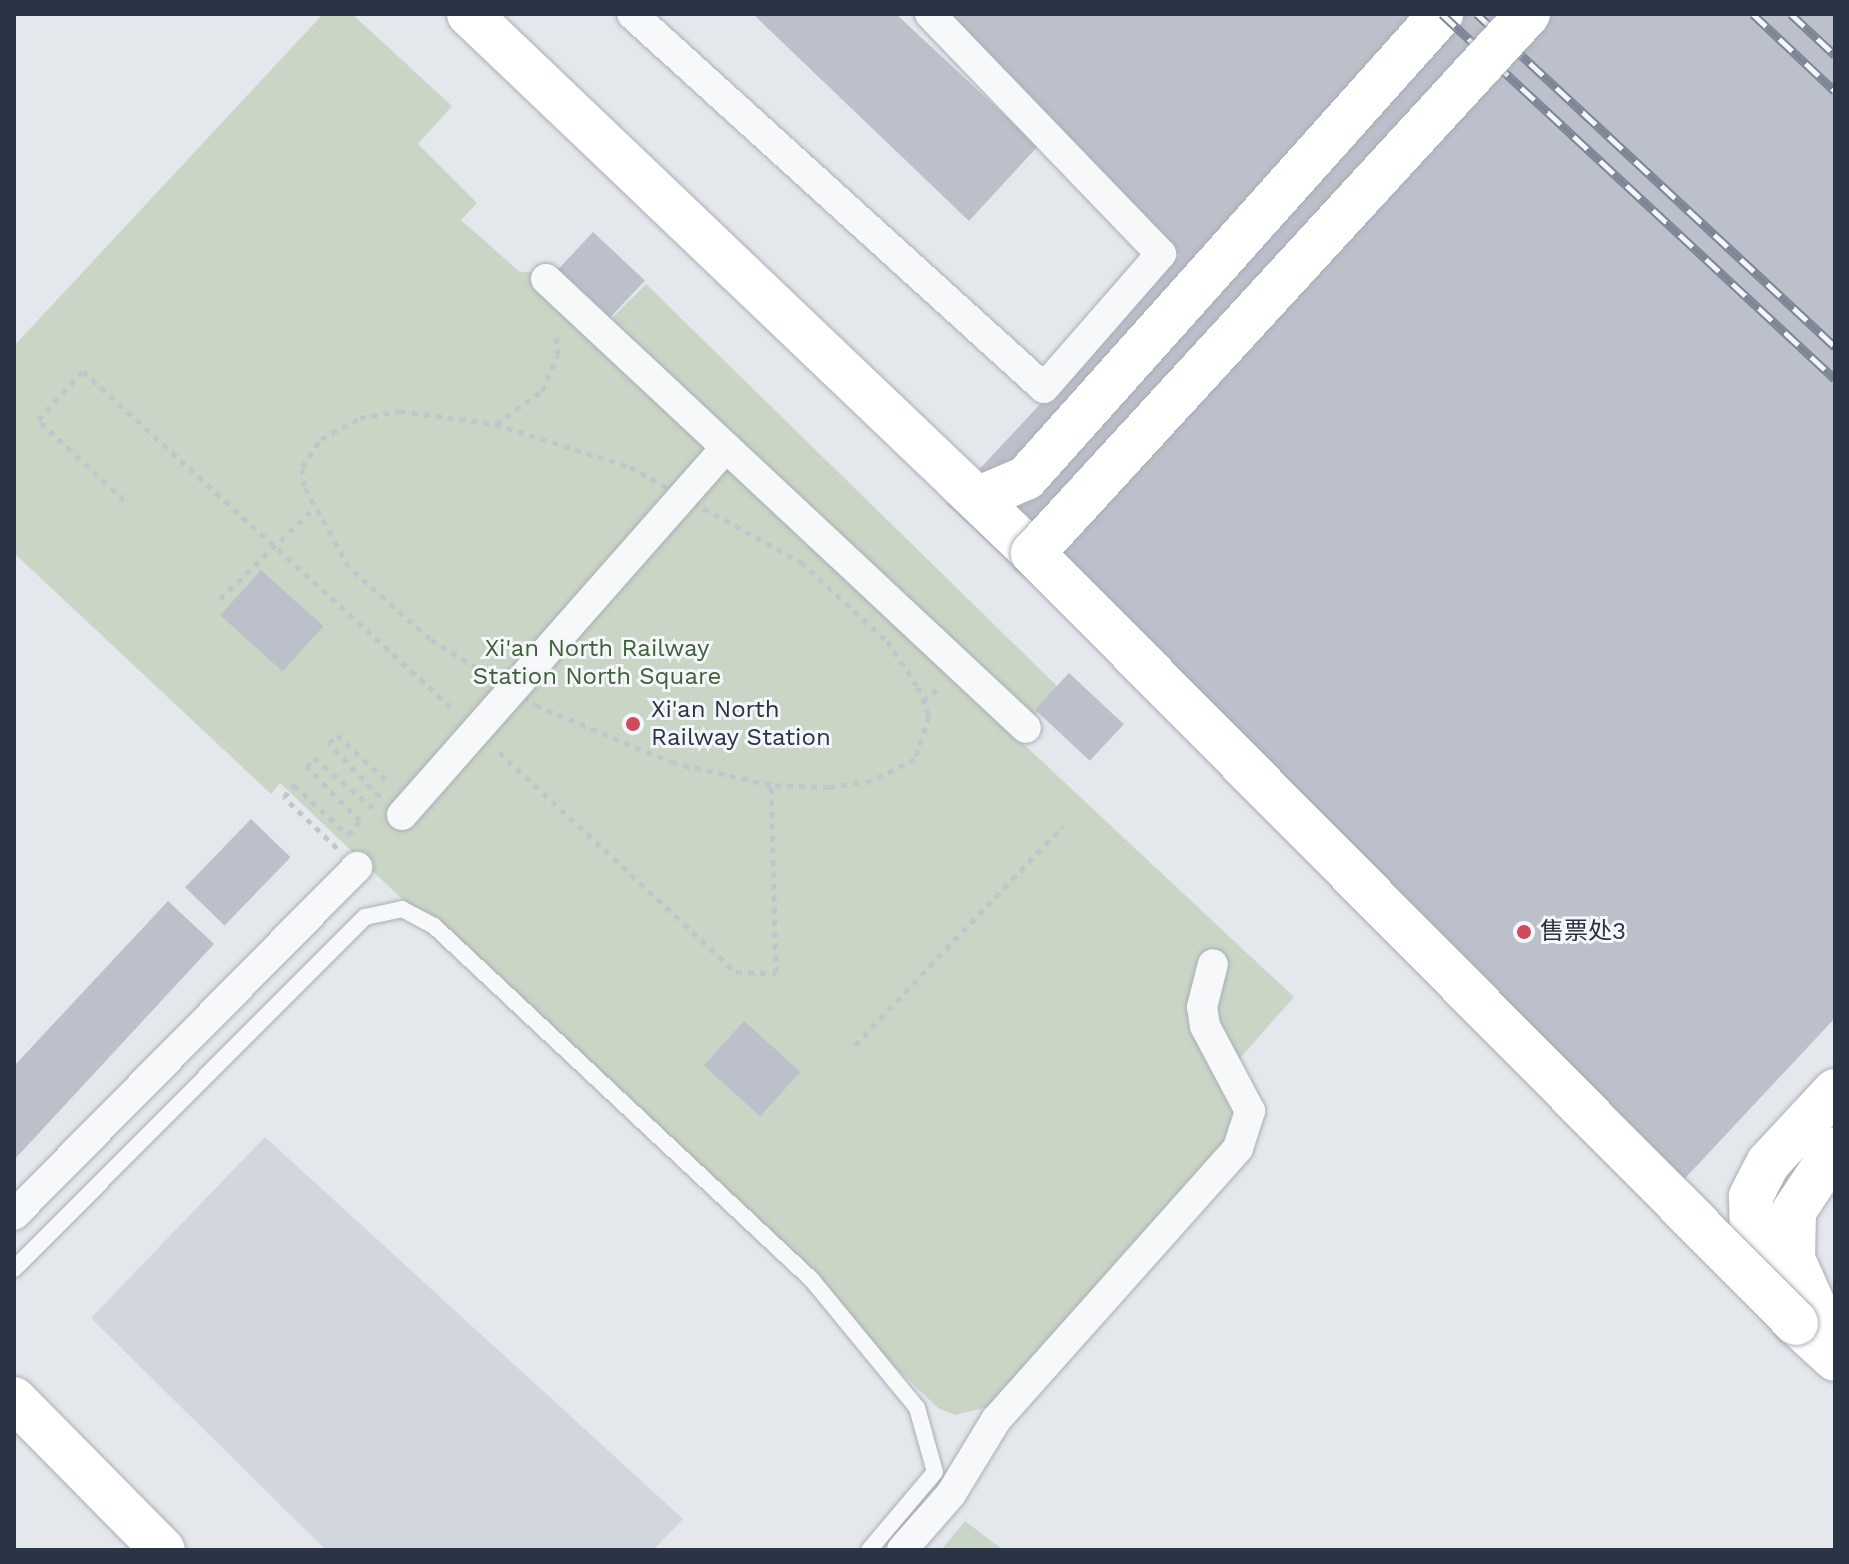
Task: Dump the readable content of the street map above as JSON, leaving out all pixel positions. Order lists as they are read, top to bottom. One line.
{"parks":["Xi'an North Railway Station North Square"],"places":["Xi'an North Railway Station","售票处3"]}
